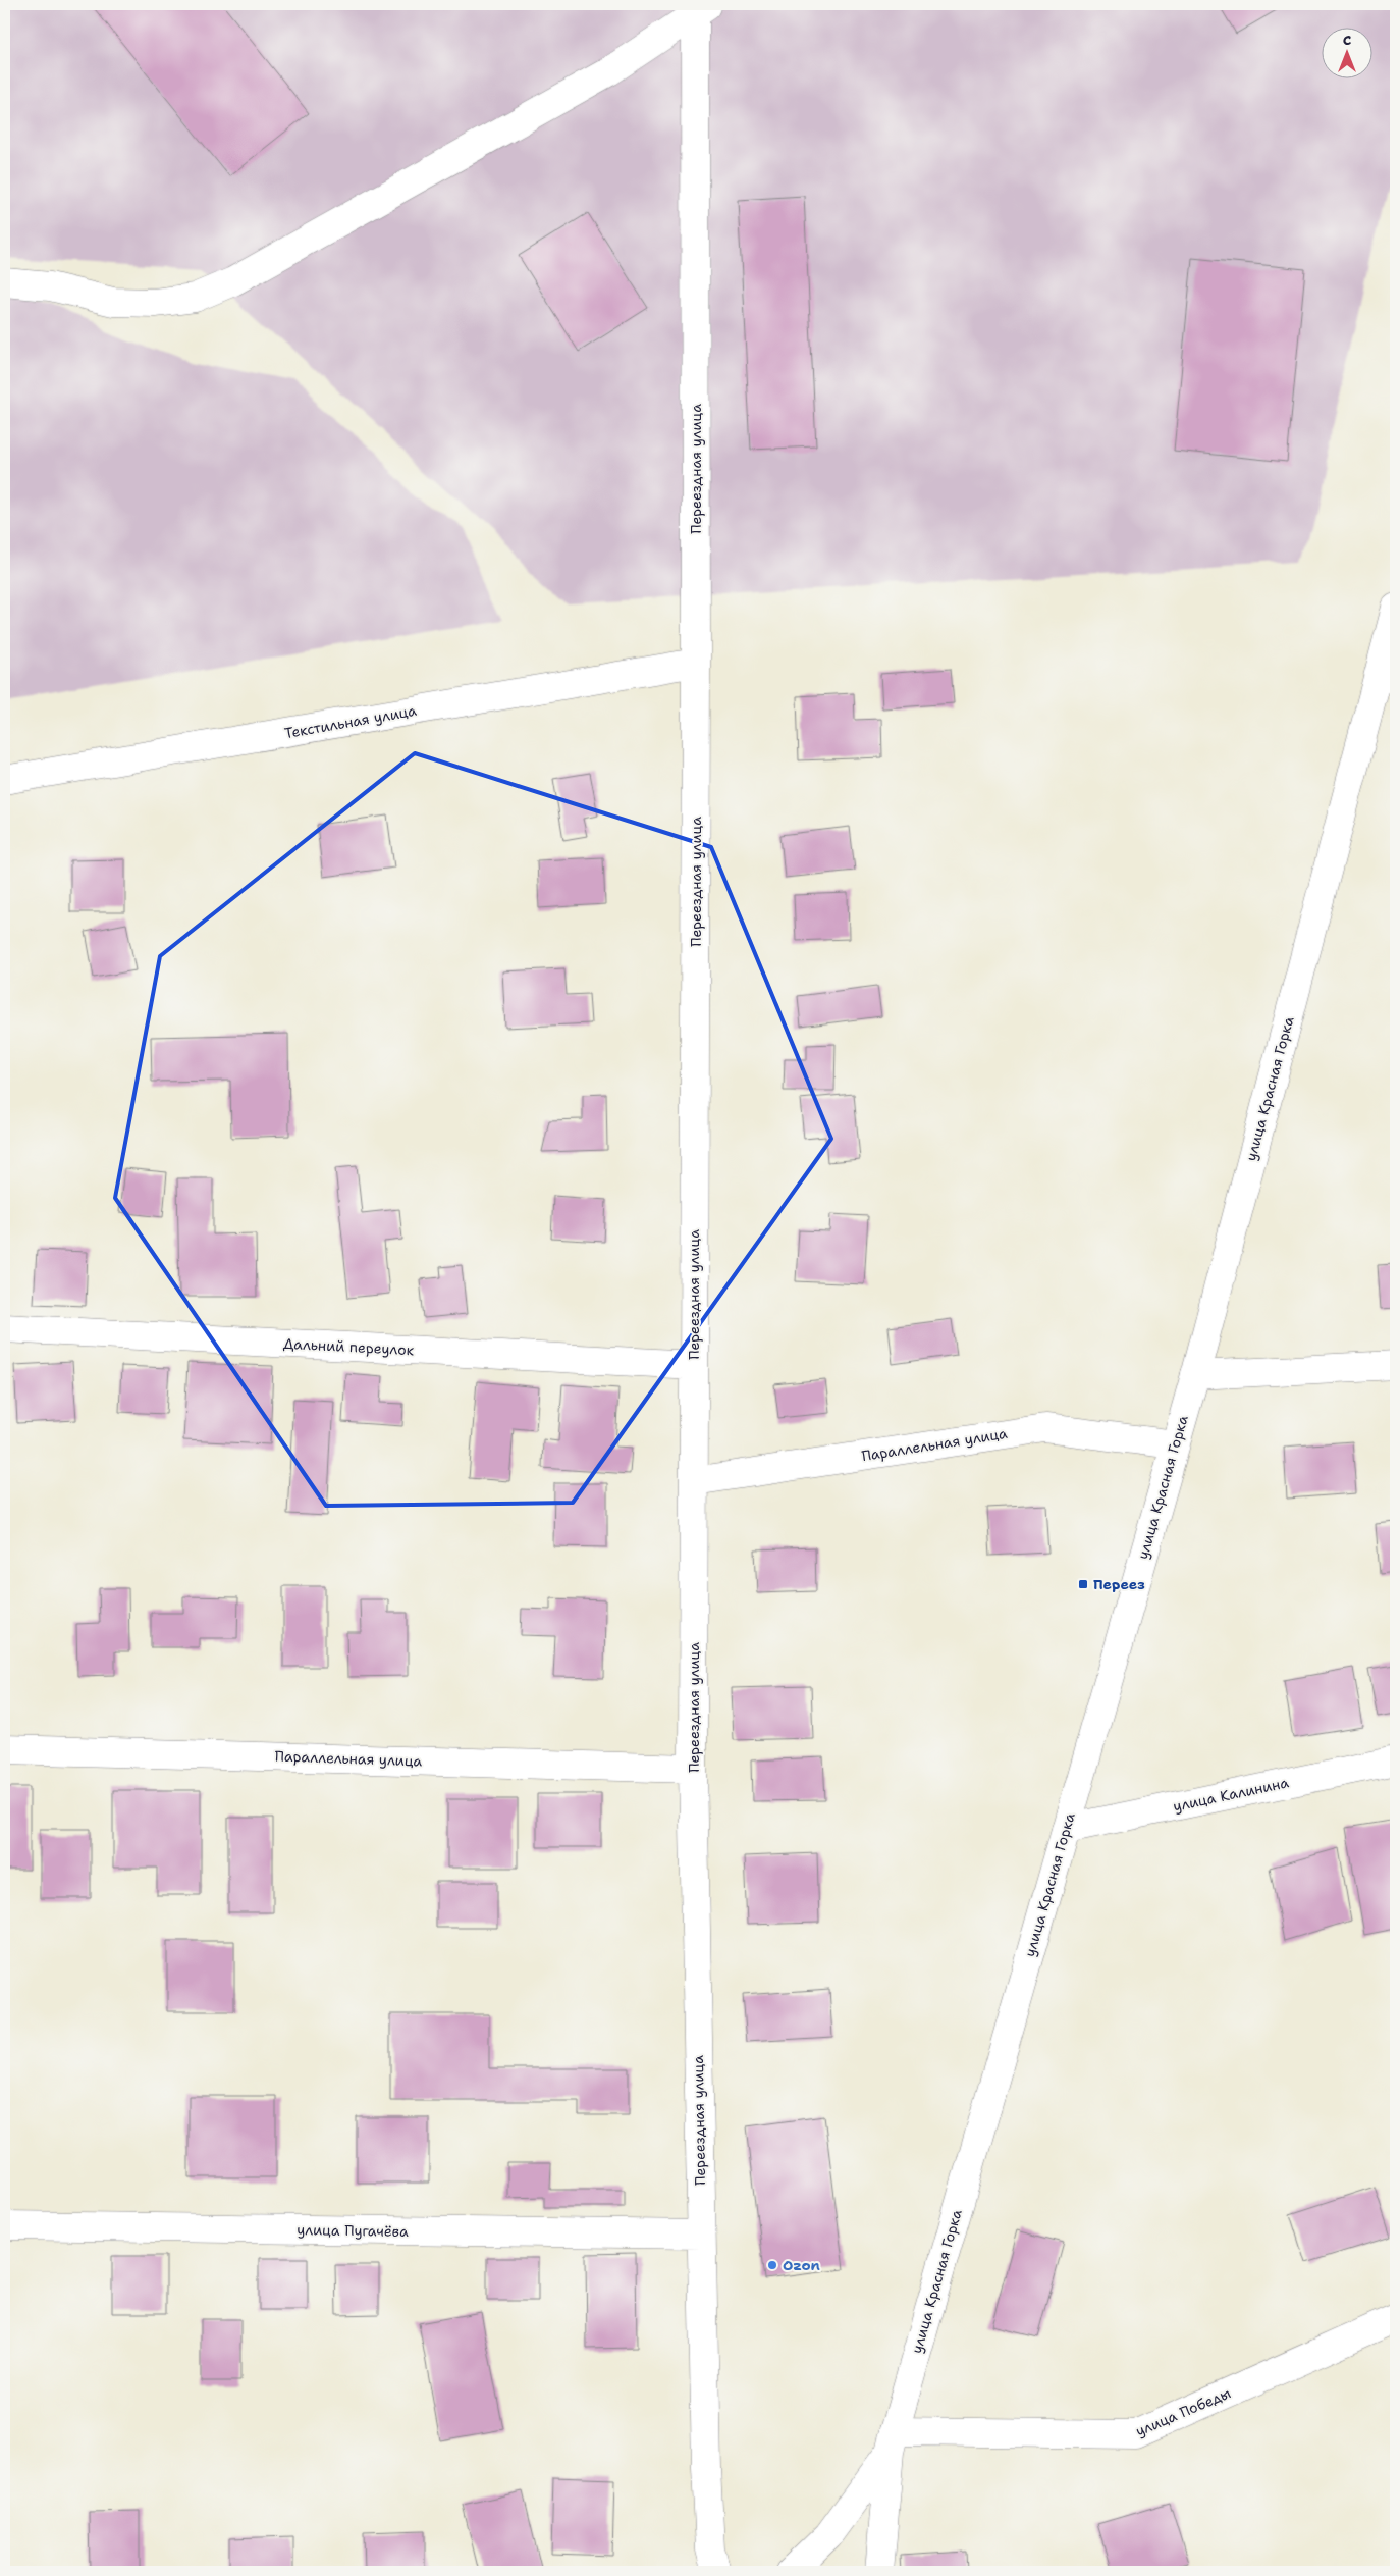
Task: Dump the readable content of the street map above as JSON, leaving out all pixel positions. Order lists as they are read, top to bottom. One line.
{"streets":{"street":["Переездная улица","Текстильная улица","улица Красная Горка","Дальний переулок","Параллельная улица","улица Калинина","улица Пугачёва","улица Победы"]},"crossings":[["Переездная улица","Текстильная улица"],["Переездная улица","Дальний переулок"],["Переездная улица","Параллельная улица"],["Переездная улица","улица Пугачёва"],["улица Красная Горка","Параллельная улица"],["улица Красная Горка","улица Калинина"],["улица Красная Горка","улица Победы"]],"places":{"transit":["Переез"],"other":["Ozon"]},"north":"top"}
